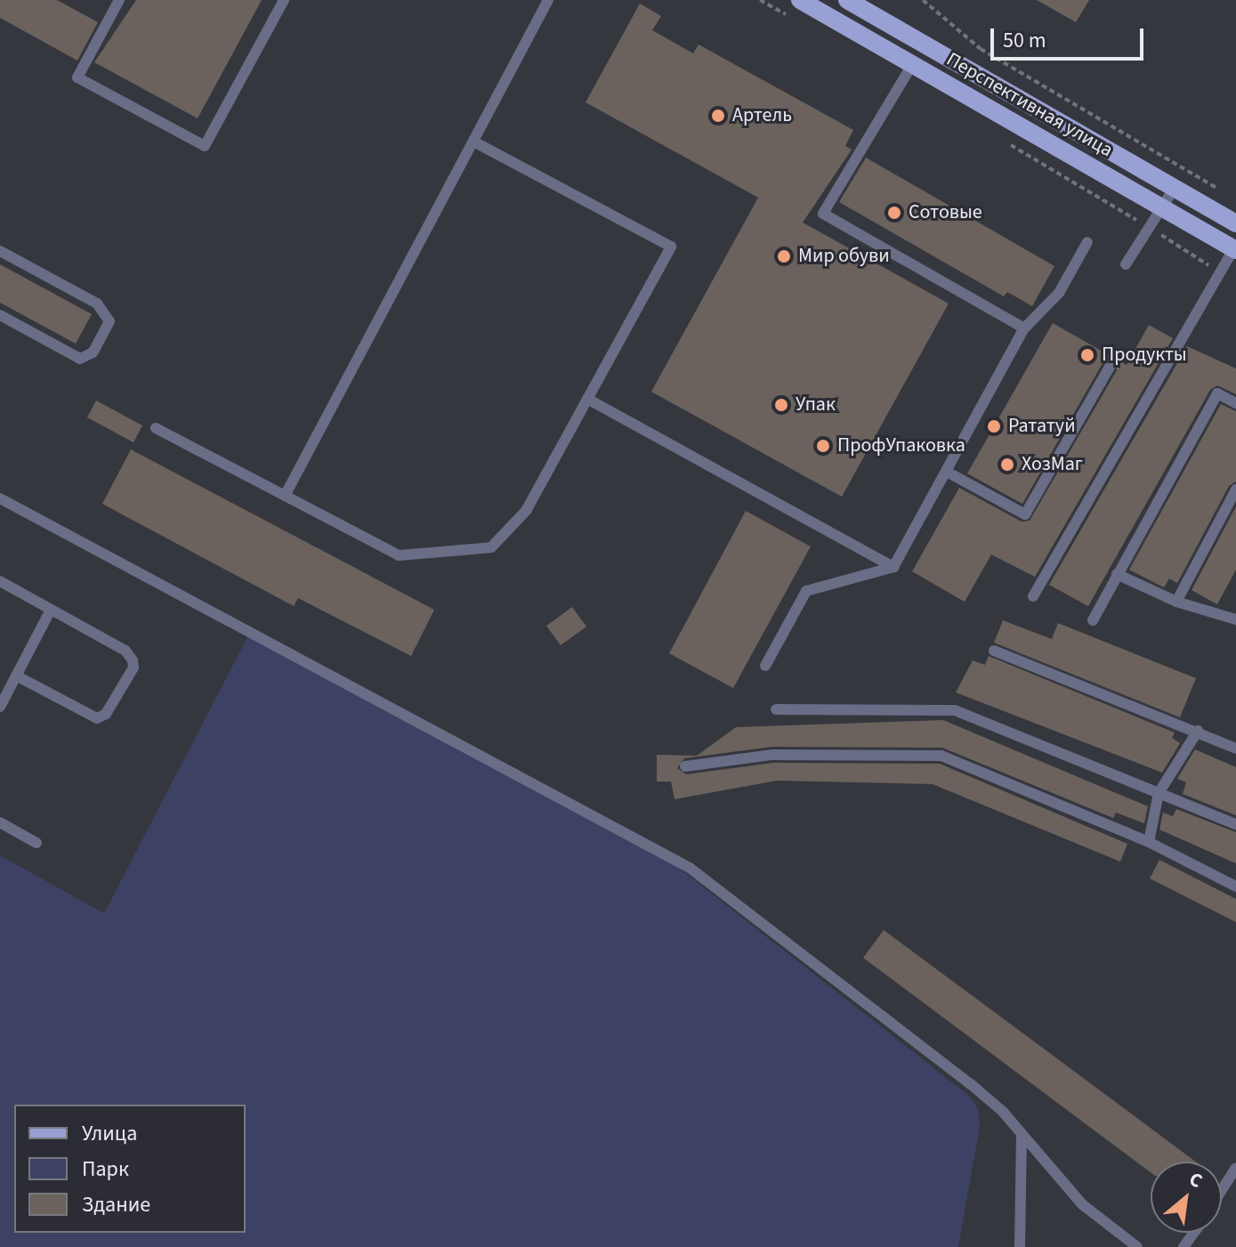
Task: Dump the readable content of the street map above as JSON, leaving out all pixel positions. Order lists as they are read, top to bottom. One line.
{"streets":{"main road":["Перспективная улица"]},"places":["Артель","Сотовые","Мир обуви","Продукты","Упак","Рататуй","ПрофУпаковка","ХозМаг"],"legend":["Улица","Парк","Здание"],"scale_bar":"50 m","north":"top right"}
